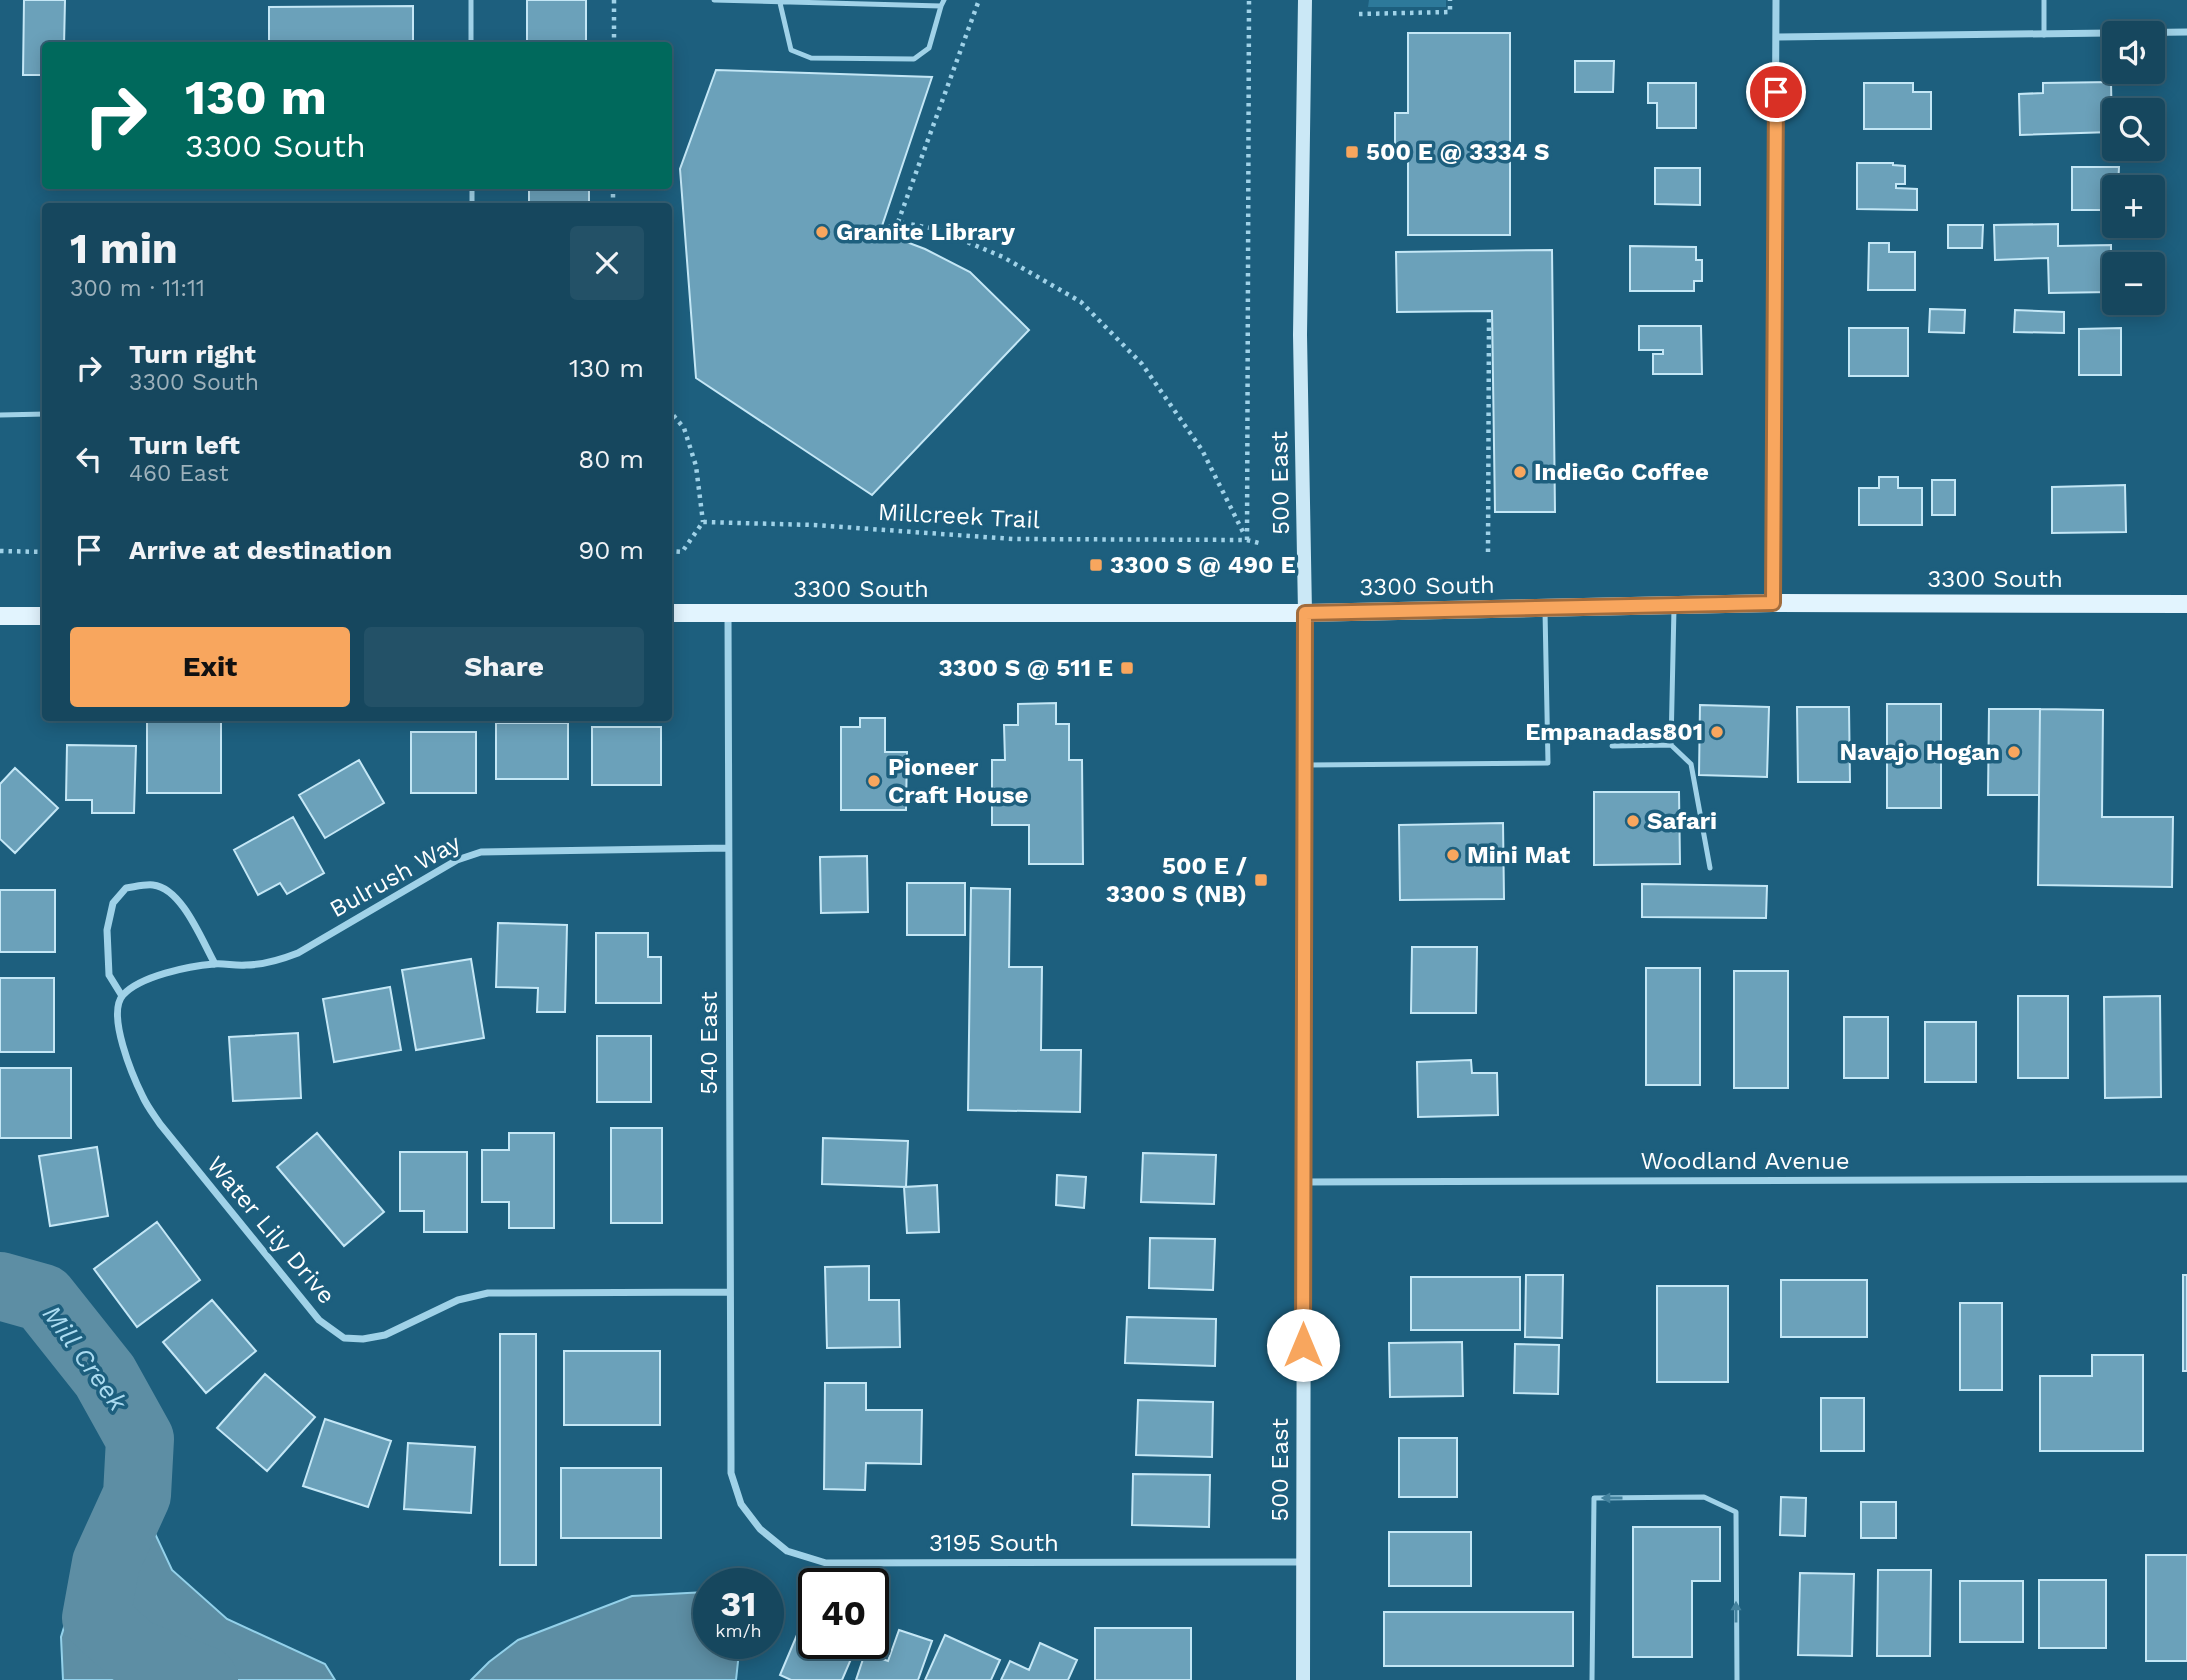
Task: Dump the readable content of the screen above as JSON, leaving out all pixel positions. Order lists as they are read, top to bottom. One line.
{"streets":{"main road":["3300 South"],"street":["500 East","Bulrush Way","540 East","Woodland Avenue","Water Lily Drive","3195 South"],"path":["Millcreek Trail"]},"crossings":[["500 East","3300 South"],["500 East","Woodland Avenue"],["500 East","3195 South"],["3300 South","540 East"],["Bulrush Way","540 East"],["Bulrush Way","Water Lily Drive"],["540 East","Water Lily Drive"],["540 East","3195 South"]],"water":["Mill Creek"],"places":{"transit":["500 E @ 3334 S","3300 S @ 490 E","3300 S @ 511 E","500 E / 3300 S (NB)"],"other":["Granite Library","IndieGo Coffee","Empanadas801","Navajo Hogan","Pioneer Craft House","Safari","Mini Mat"]},"page":{"map_buttons":["+","−"],"turn":["130 m","3300 South"],"heading":["1 min","300 m · 11:11"],"list":[{"name":"Turn right","note":"3300 South","value":"130 m"},{"name":"Turn left","note":"460 East","value":"80 m"},{"name":"Arrive at destination","value":"90 m"}],"buttons":["Exit","Share"],"speed":"31 km/h","limit":"40"}}
